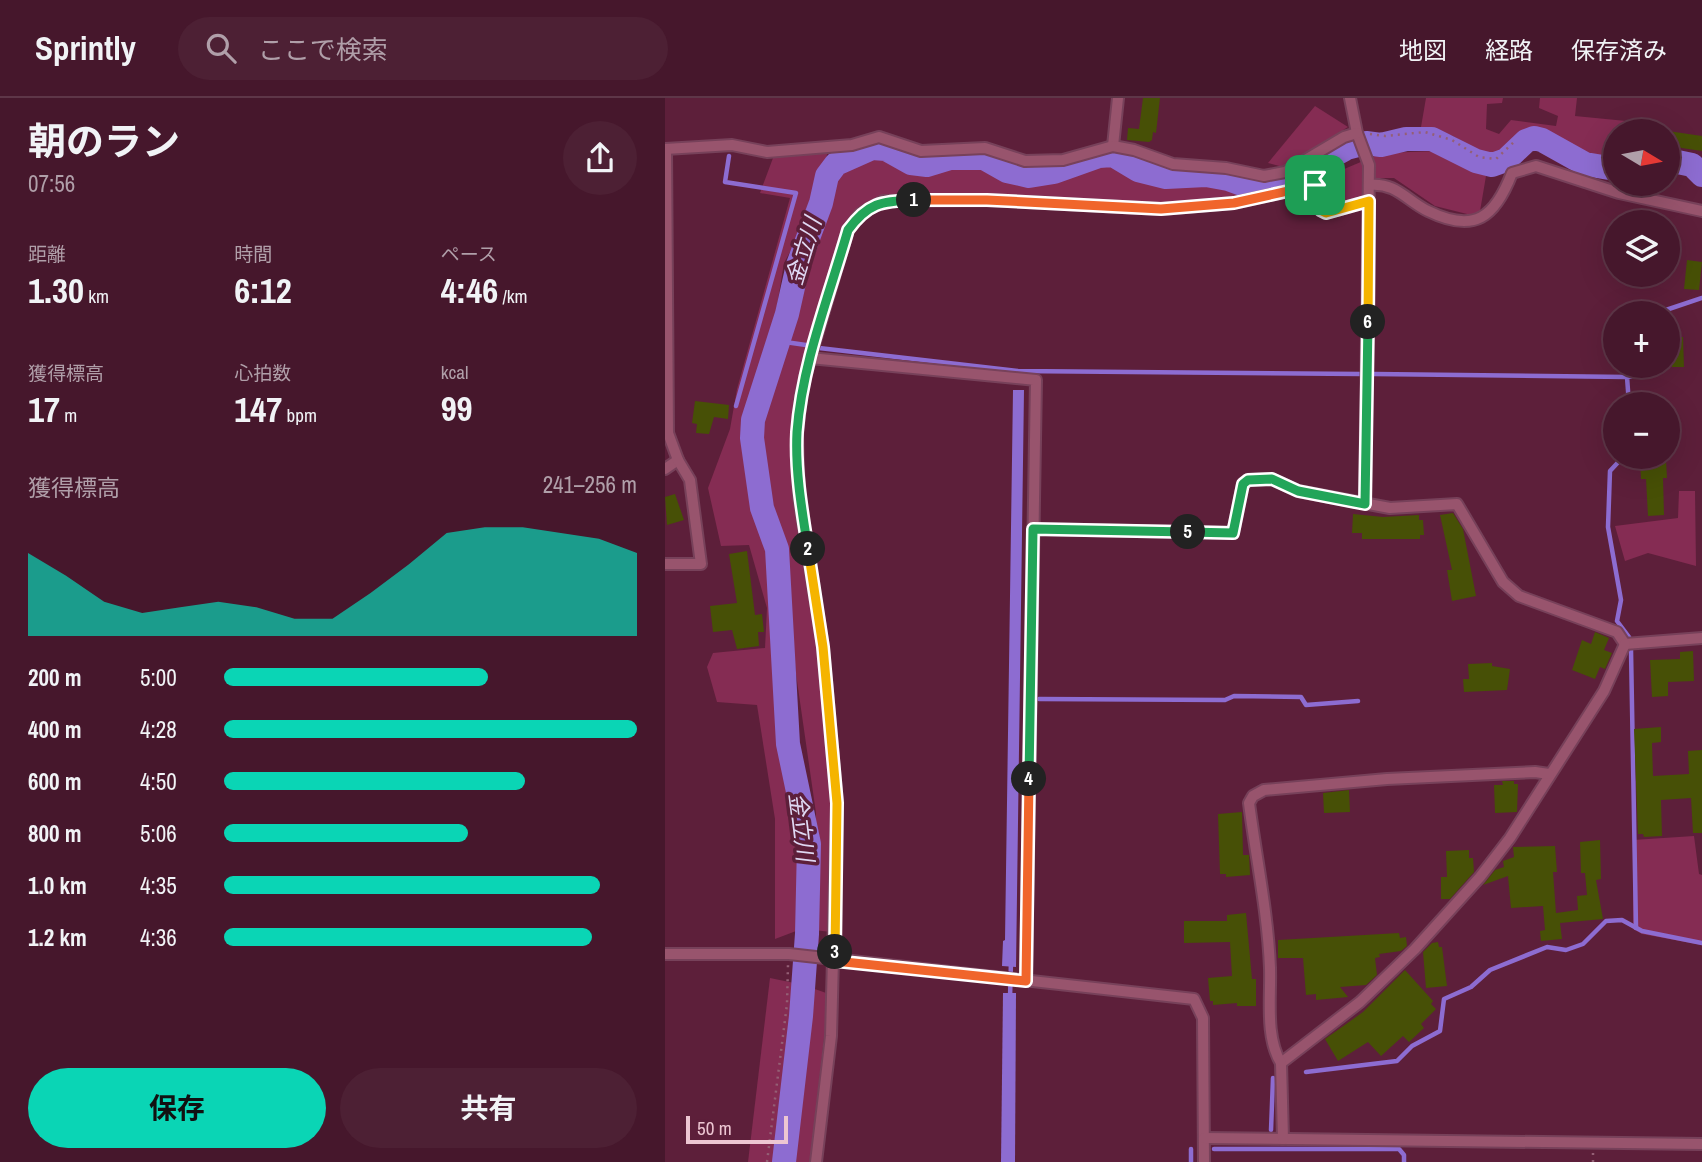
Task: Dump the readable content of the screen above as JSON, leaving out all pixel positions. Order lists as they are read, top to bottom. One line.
{"water":["金立川"],"scale_bar":"50 m","north":"right","page":{"header":"Sprintly","search":"ここで検索","nav":["地図","経路","保存済み"],"heading":["朝のラン","07:56"],"map_buttons":["+","−"],"pins":["1","6","5","2","4","3"],"stats":[["距離","1.30 km"],["時間","6:12"],["ペース","4:46 /km"],["獲得標高","17 m"],["心拍数","147 bpm"],["kcal","99"]],"chart":["獲得標高","241–256 m"],"list":[{"name":"200 m","note":"5:00"},{"name":"400 m","note":"4:28"},{"name":"600 m","note":"4:50"},{"name":"800 m","note":"5:06"},{"name":"1.0 km","note":"4:35"},{"name":"1.2 km","note":"4:36"}],"buttons":["保存","共有"],"scale":"50 m"}}
